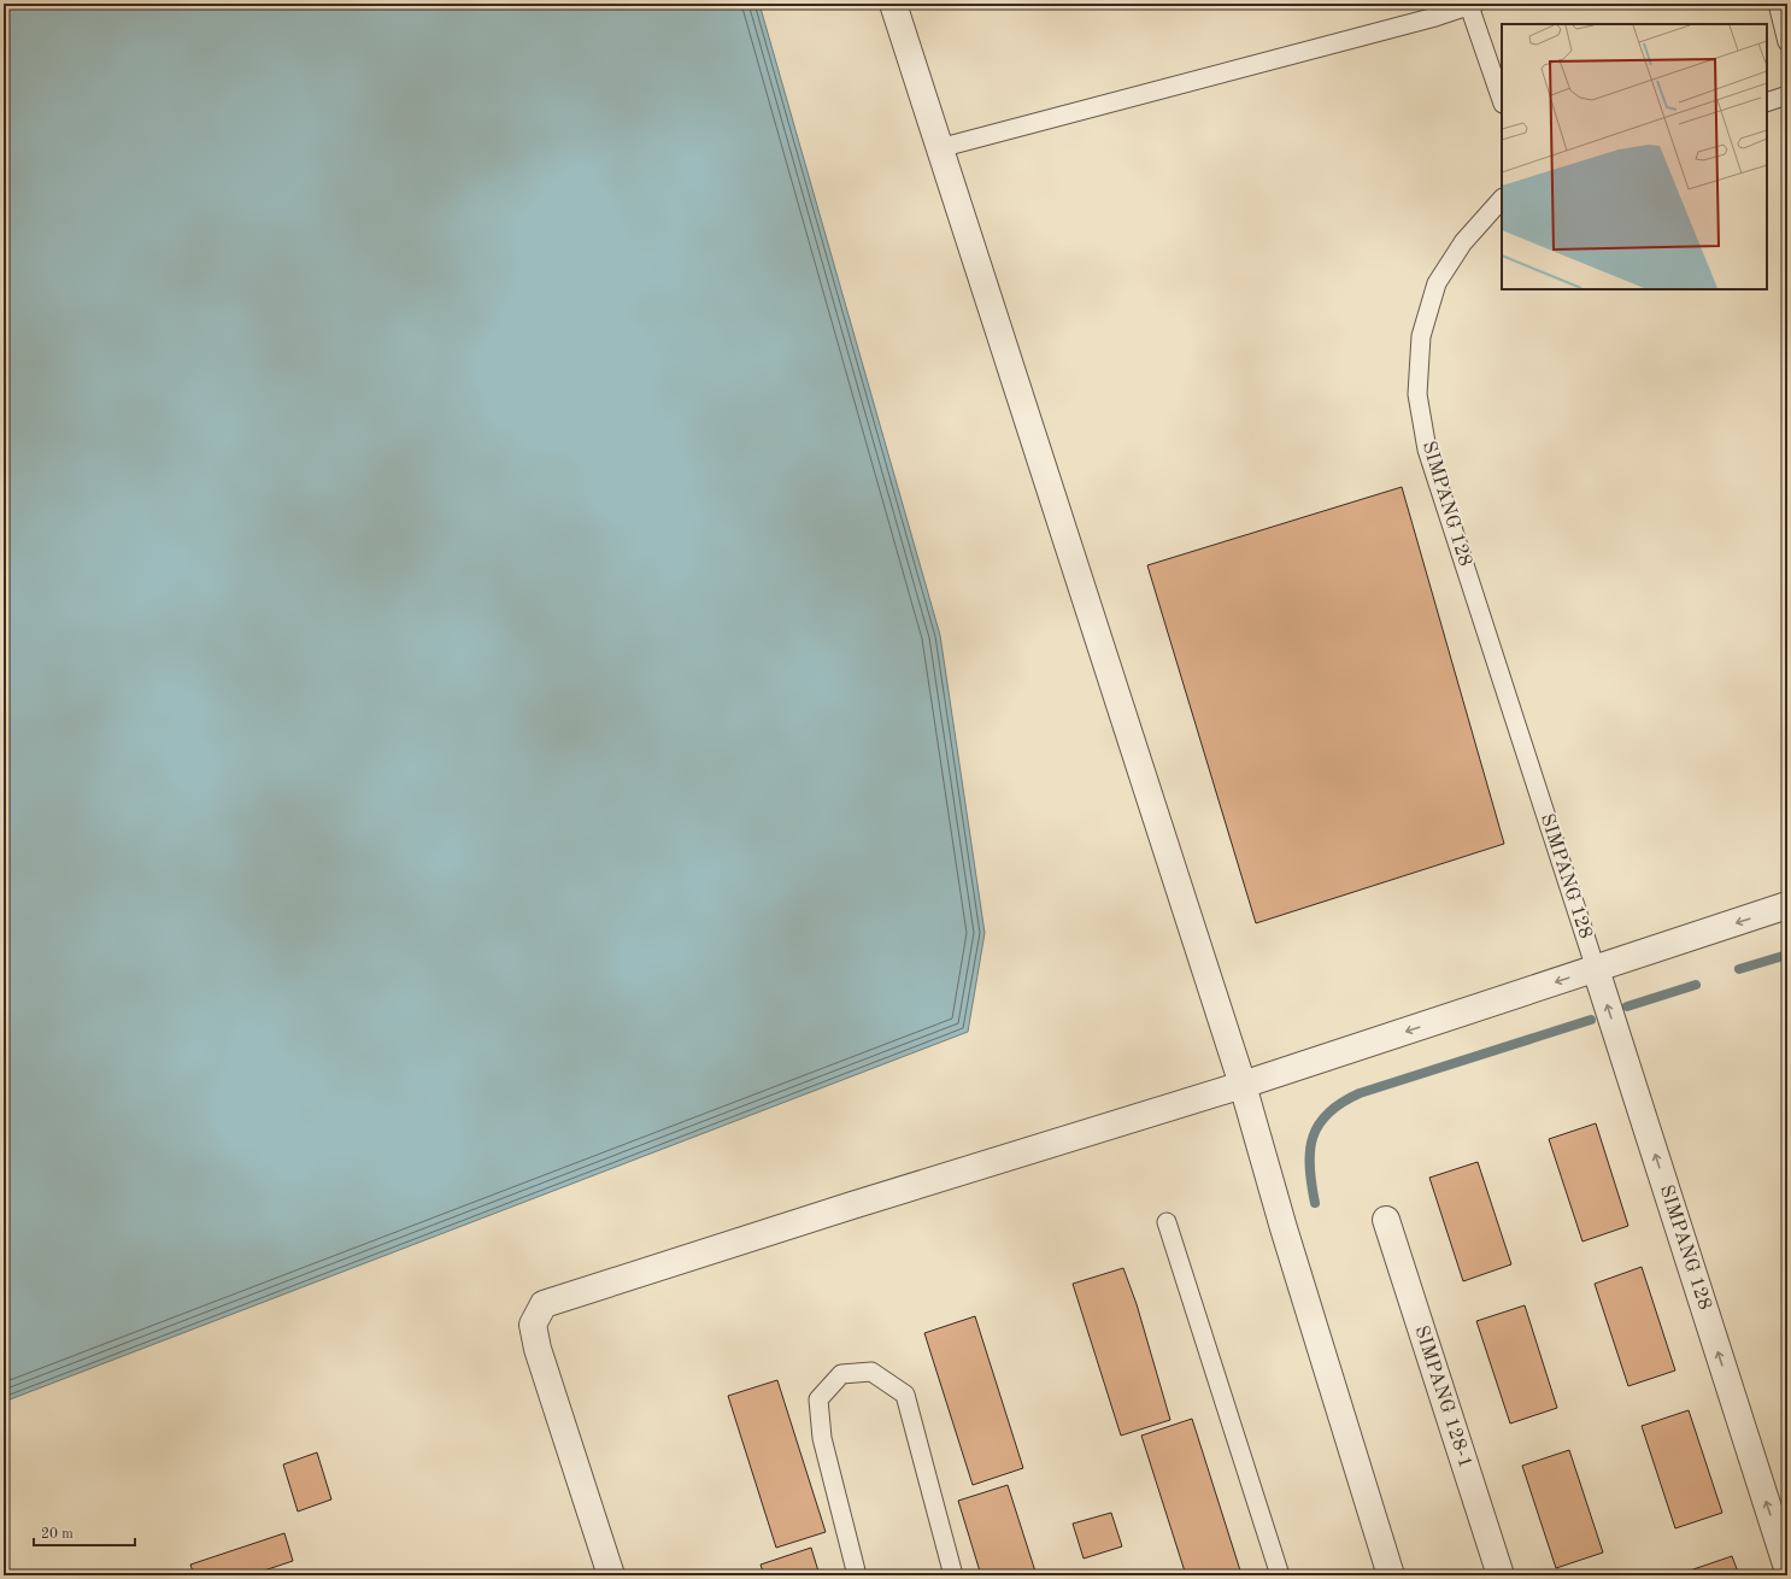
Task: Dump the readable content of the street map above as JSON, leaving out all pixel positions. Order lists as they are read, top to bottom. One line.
{"streets":{"street":["SIMPANG 128","SIMPANG 128-1"]},"one_way":["SIMPANG 128"],"scale_bar":"20 m"}
